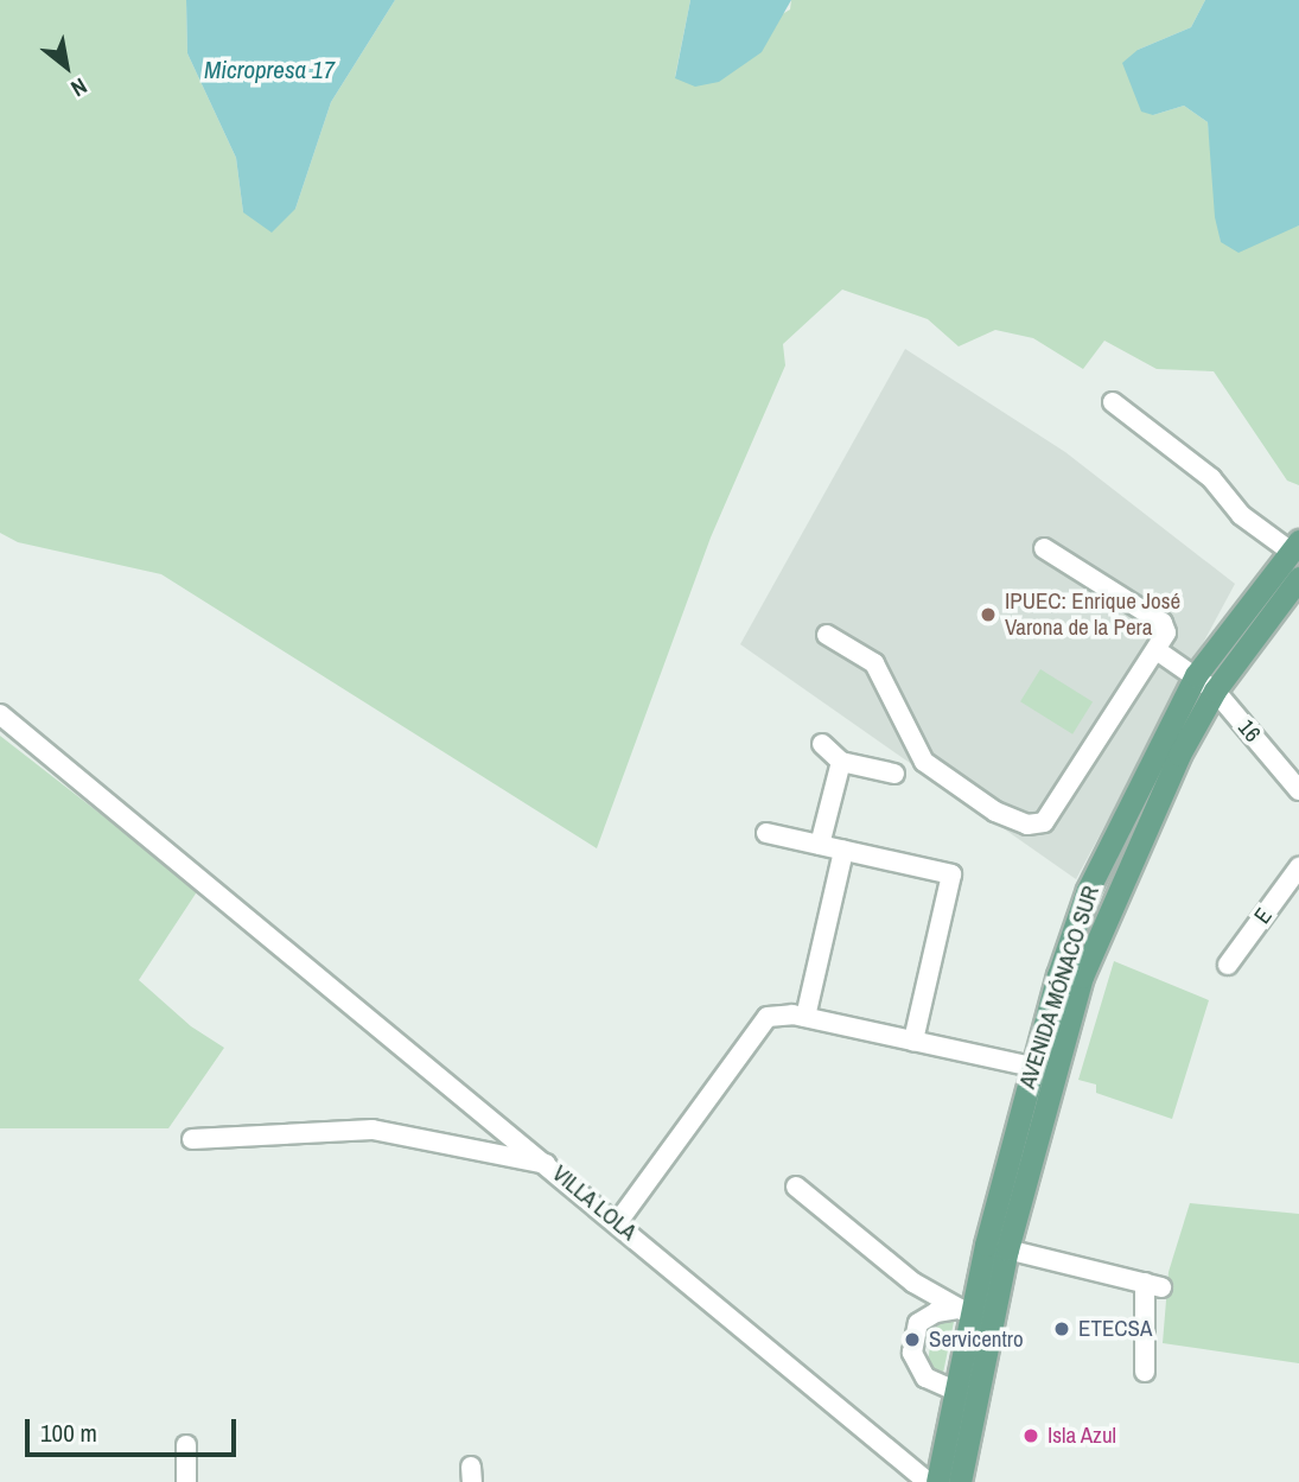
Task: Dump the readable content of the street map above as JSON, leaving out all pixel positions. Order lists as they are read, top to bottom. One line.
{"streets":{"main road":["AVENIDA MÓNACO SUR"],"street":["16","E","VILLA LOLA"]},"crossings":[["16","AVENIDA MÓNACO SUR"]],"water":["Micropresa 17"],"places":["IPUEC: Enrique José Varona de la Pera","ETECSA","Servicentro","Isla Azul"],"scale_bar":"100 m","north":"bottom right"}
